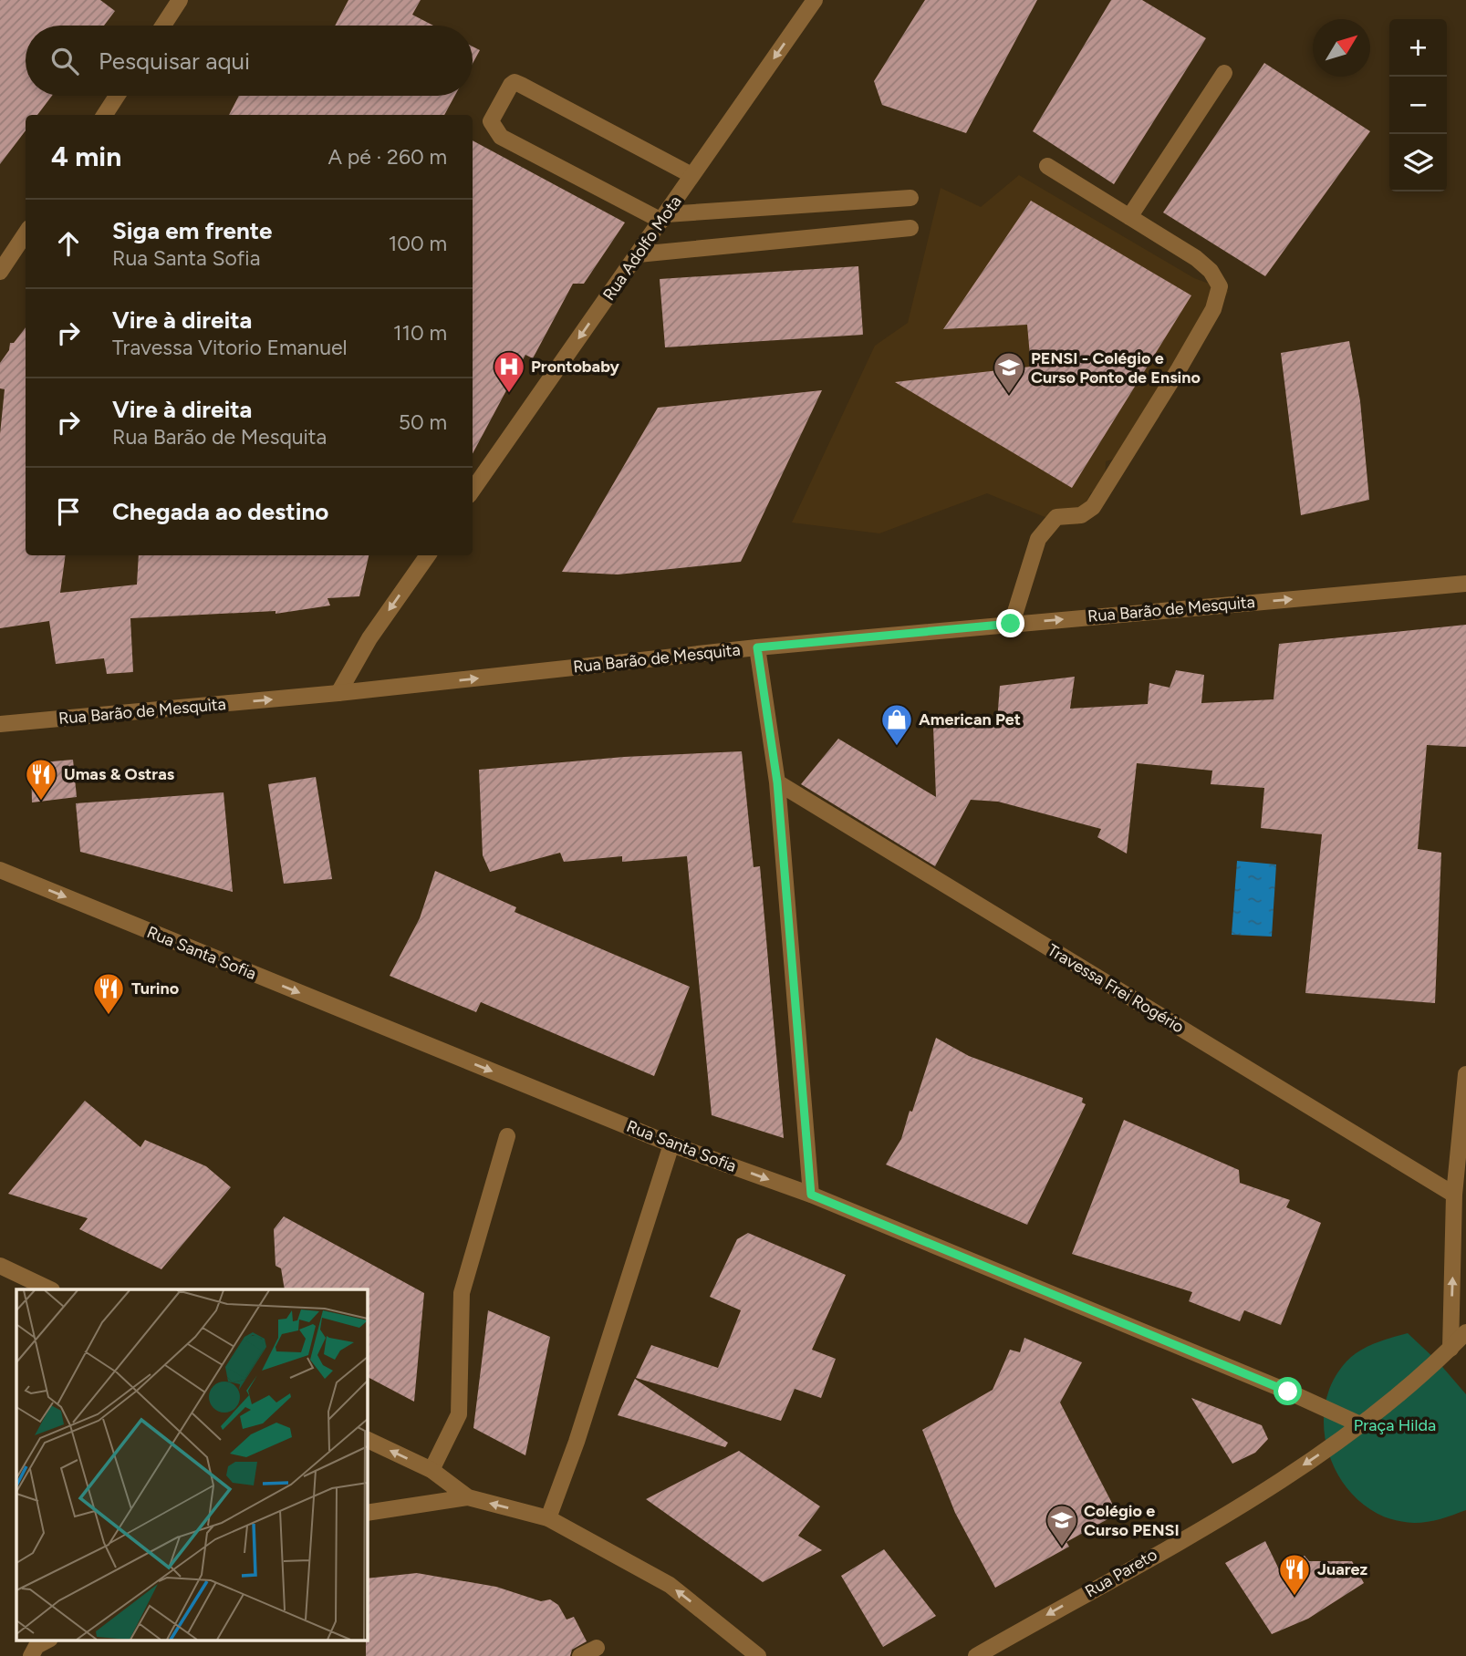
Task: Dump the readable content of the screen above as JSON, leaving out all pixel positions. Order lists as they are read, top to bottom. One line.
{"streets":{"street":["Rua Adolfo Mota","Rua Barão de Mesquita","Rua Santa Sofia","Travessa Frei Rogério","Rua Pareto"]},"crossings":[["Rua Santa Sofia","Rua Pareto"]],"one_way":["Rua Adolfo Mota","Rua Barão de Mesquita","Rua Santa Sofia","Rua Pareto"],"parks":["Praça Hilda"],"places":{"hospital":["Prontobaby"],"school or university":["PENSI - Colégio e Curso Ponto de Ensino","Colégio e Curso PENSI"],"shop":["American Pet"],"restaurant":["Umas & Ostras","Turino","Juarez"]},"north":"top right","page":{"map_buttons":["+","−"],"search":"Pesquisar aqui","heading":["4 min","A pé · 260 m"],"list":[["Siga em frente","Rua Santa Sofia","100 m"],["Vire à direita","Travessa Vitorio Emanuel","110 m"],["Vire à direita","Rua Barão de Mesquita","50 m"],"Chegada ao destino"]}}
